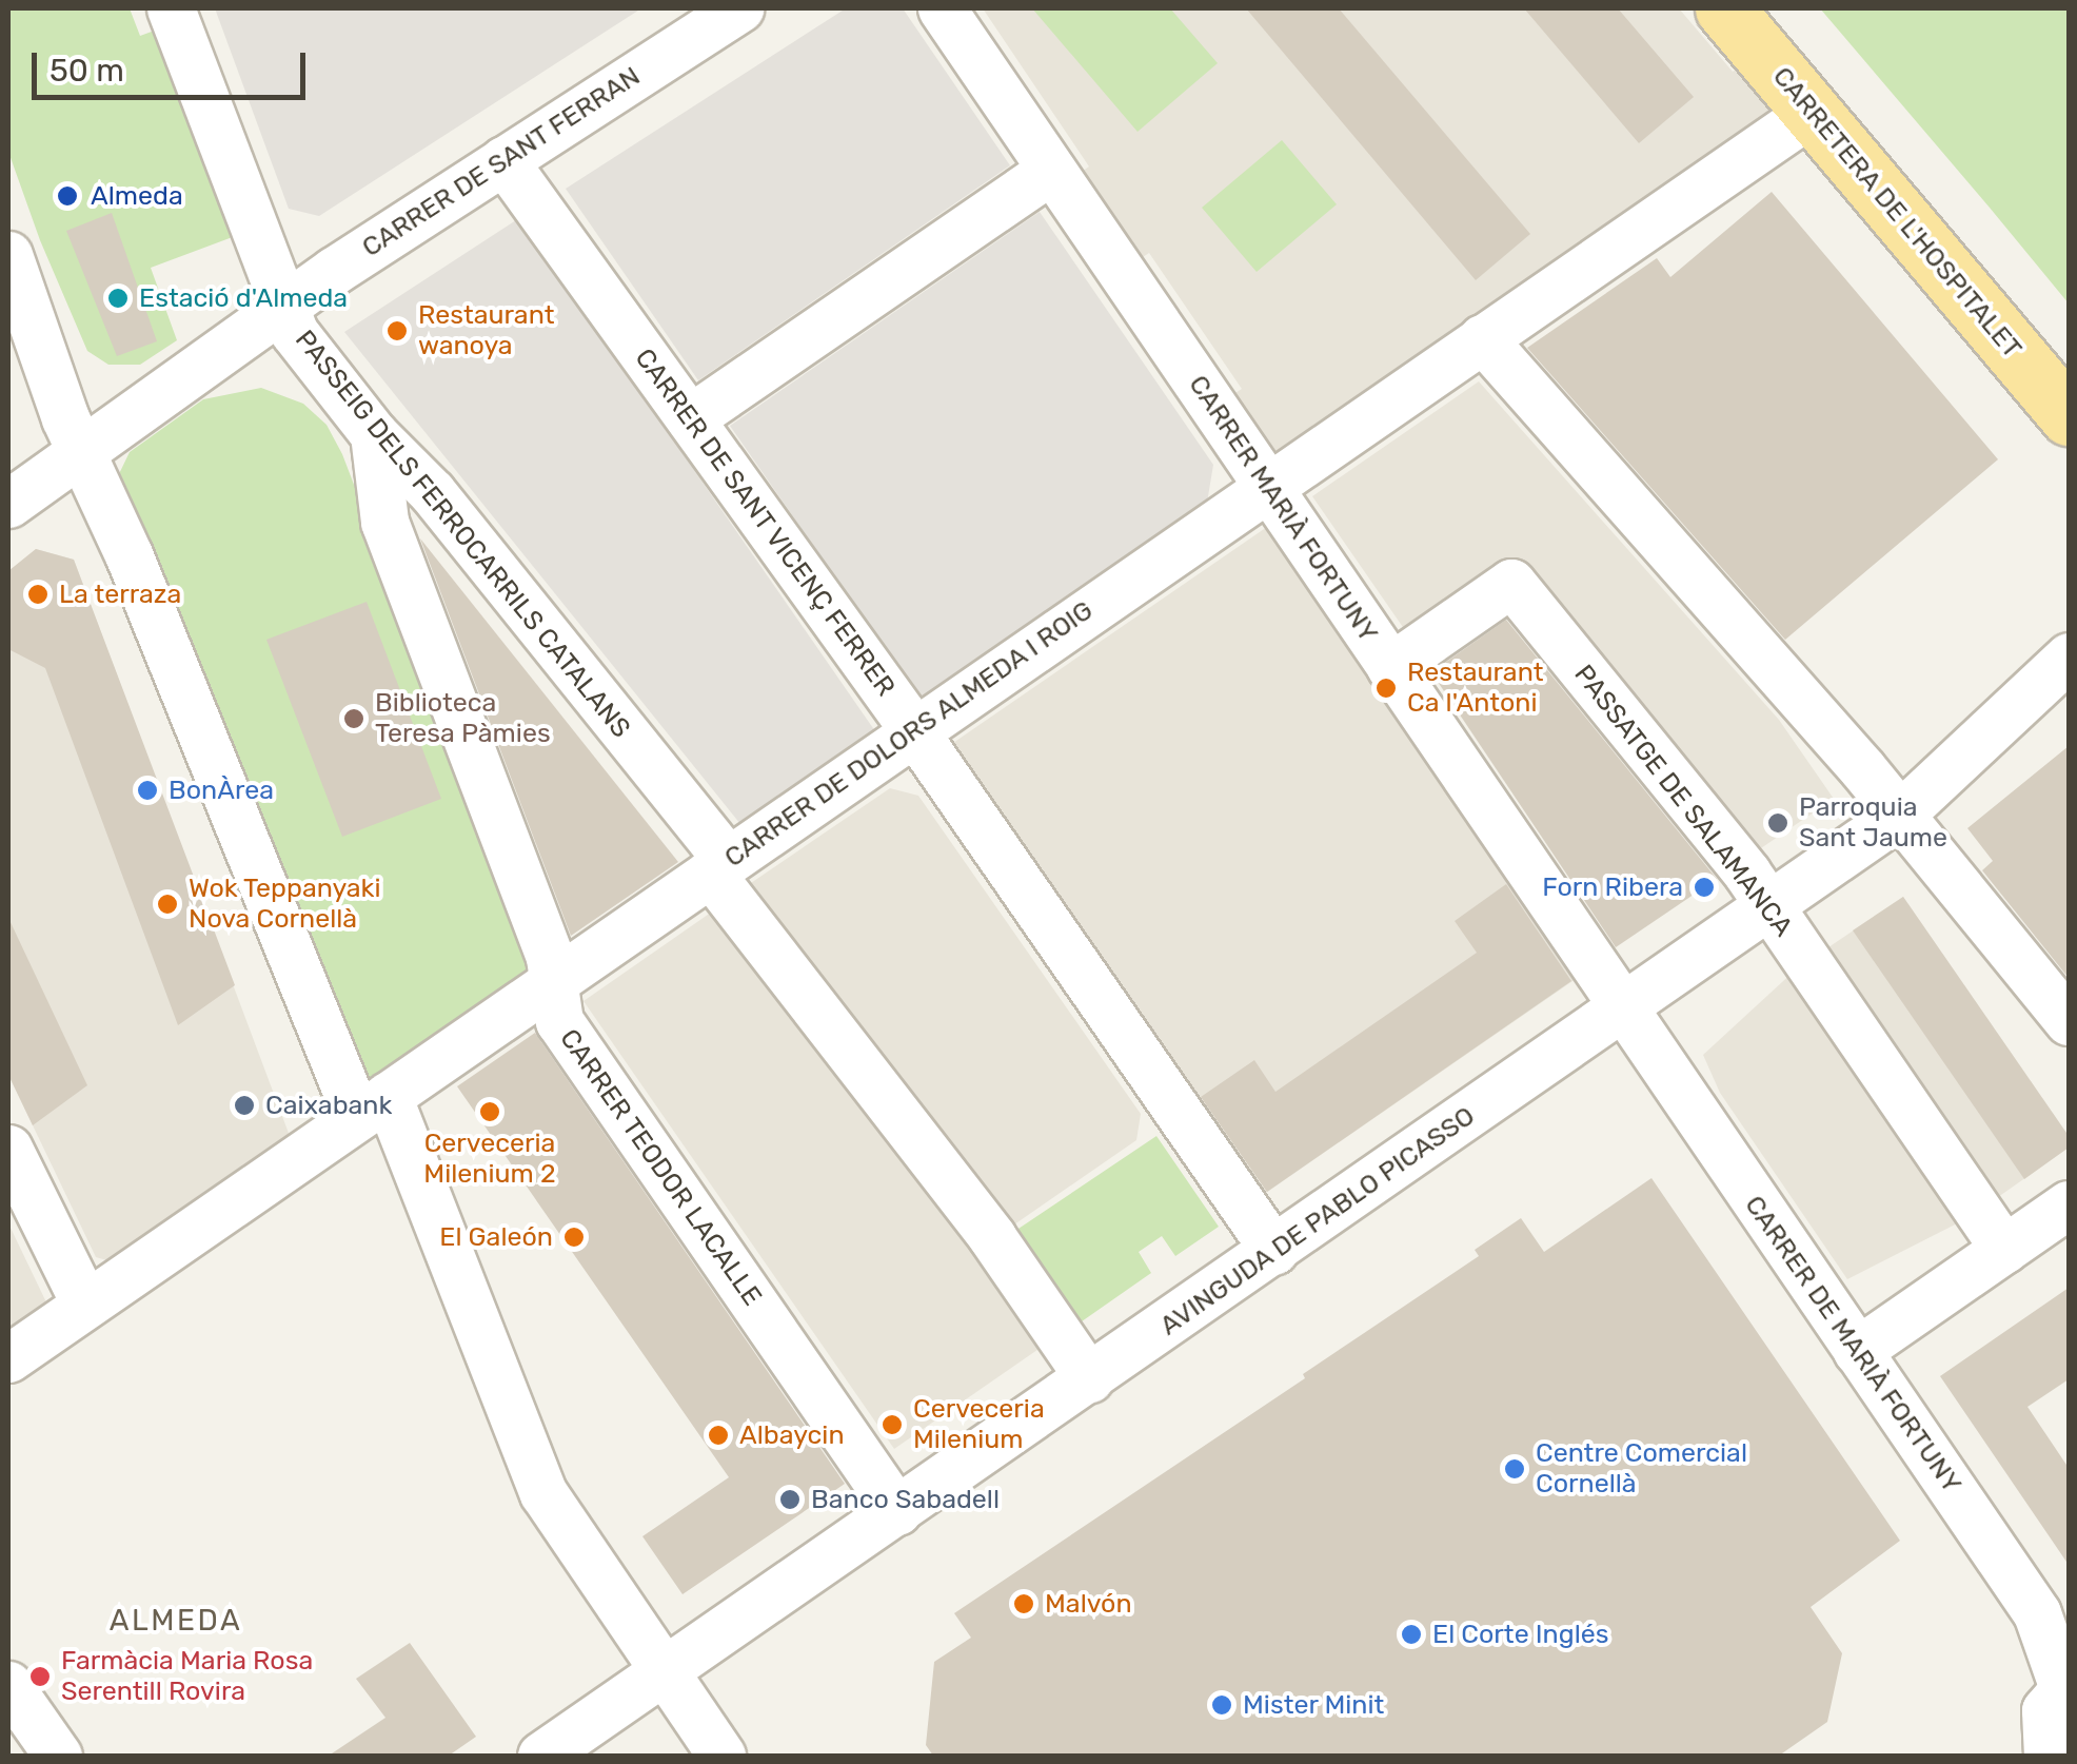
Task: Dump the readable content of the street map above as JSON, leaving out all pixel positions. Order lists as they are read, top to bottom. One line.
{"streets":{"main road":["CARRETERA DE L'HOSPITALET"],"street":["CARRER DE SANT FERRAN","CARRER MARIÀ FORTUNY","CARRER DE SANT VICENÇ FERRER","PASSEIG DELS FERROCARRILS CATALANS","CARRER DE DOLORS ALMEDA I ROIG","PASSATGE DE SALAMANCA","CARRER TEODOR LACALLE","AVINGUDA DE PABLO PICASSO","CARRER DE MARIÀ FORTUNY"]},"crossings":[["CARRER DE SANT FERRAN","CARRER DE SANT VICENÇ FERRER"],["CARRER DE SANT FERRAN","PASSEIG DELS FERROCARRILS CATALANS"],["CARRETERA DE L'HOSPITALET","CARRER DE DOLORS ALMEDA I ROIG"],["CARRER MARIÀ FORTUNY","CARRER DE DOLORS ALMEDA I ROIG"],["CARRER MARIÀ FORTUNY","PASSATGE DE SALAMANCA"],["CARRER MARIÀ FORTUNY","AVINGUDA DE PABLO PICASSO"],["CARRER MARIÀ FORTUNY","CARRER DE MARIÀ FORTUNY"],["CARRER DE SANT VICENÇ FERRER","CARRER DE DOLORS ALMEDA I ROIG"],["CARRER DE SANT VICENÇ FERRER","AVINGUDA DE PABLO PICASSO"],["PASSEIG DELS FERROCARRILS CATALANS","CARRER DE DOLORS ALMEDA I ROIG"],["PASSEIG DELS FERROCARRILS CATALANS","CARRER TEODOR LACALLE"],["PASSEIG DELS FERROCARRILS CATALANS","AVINGUDA DE PABLO PICASSO"],["CARRER DE DOLORS ALMEDA I ROIG","CARRER TEODOR LACALLE"],["PASSATGE DE SALAMANCA","AVINGUDA DE PABLO PICASSO"],["CARRER TEODOR LACALLE","AVINGUDA DE PABLO PICASSO"],["AVINGUDA DE PABLO PICASSO","CARRER DE MARIÀ FORTUNY"]],"districts":["ALMEDA"],"places":["Almeda","Estació d'Almeda","Restaurant wanoya","La terraza","Restaurant Ca l'Antoni","Biblioteca Teresa Pàmies","BonÀrea","Parroquia Sant Jaume","Forn Ribera","Wok Teppanyaki Nova Cornellà","Caixabank","Cerveceria Milenium 2","El Galeón","Cerveceria Milenium","Albaycin","Centre Comercial Cornellà","Banco Sabadell","Malvón","El Corte Inglés","Farmàcia Maria Rosa Serentill Rovira","Mister Minit"],"scale_bar":"50 m"}
